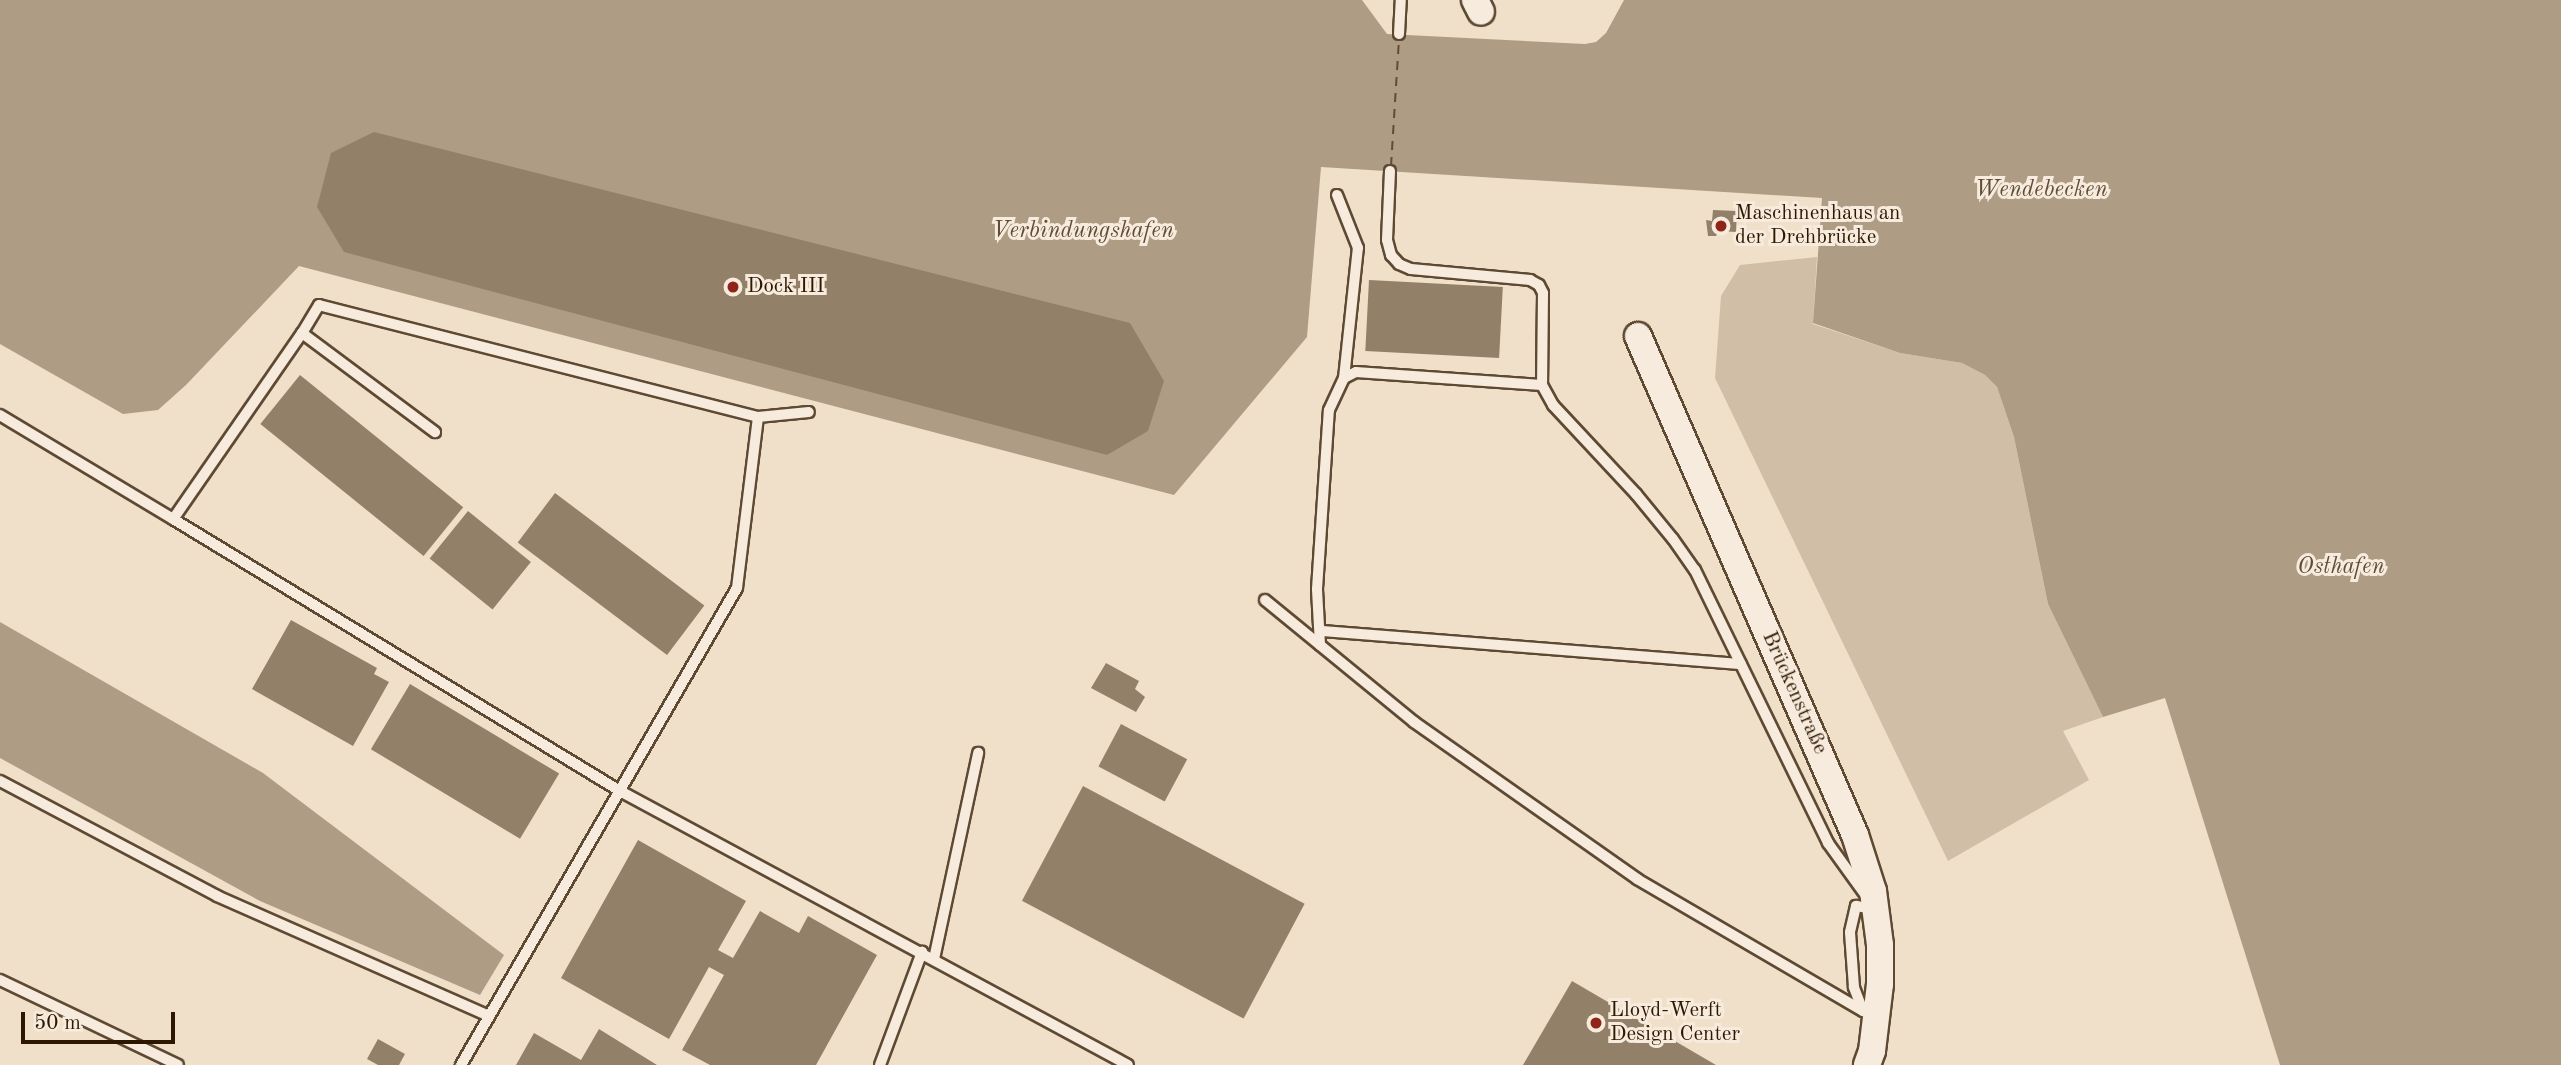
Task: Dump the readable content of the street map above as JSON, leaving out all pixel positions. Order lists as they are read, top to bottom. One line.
{"streets":{"street":["Brückenstraße"]},"water":["Wendebecken","Verbindungshafen","Osthafen"],"places":["Maschinenhaus an der Drehbrücke","Dock III","Lloyd-Werft Design Center"],"scale_bar":"50 m"}
